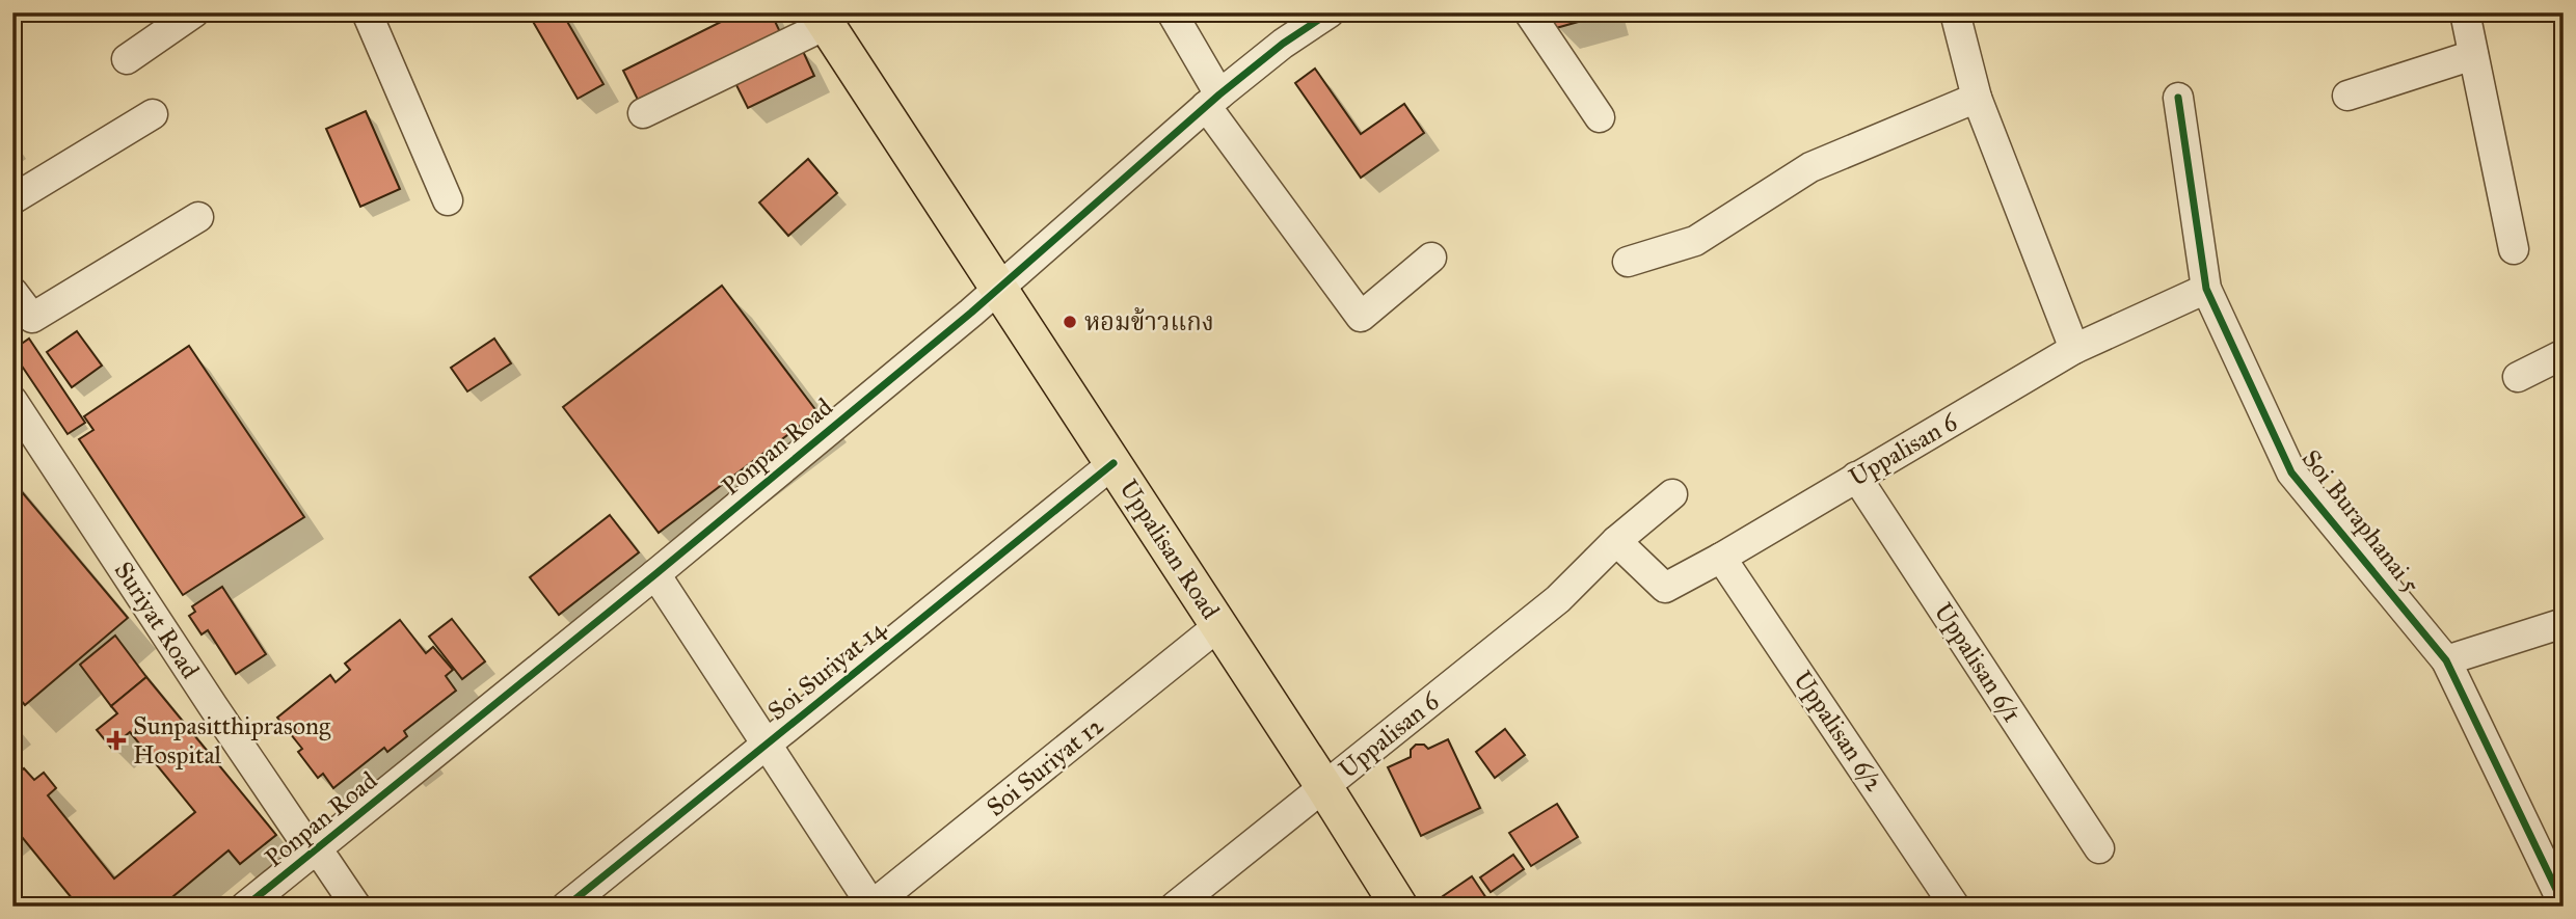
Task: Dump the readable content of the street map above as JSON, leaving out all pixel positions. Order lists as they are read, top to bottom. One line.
{"streets":{"main road":["Uppalisan Road"],"street":["Ponpan Road","Uppalisan 6","Soi Buraphanai 5","Suriyat Road","Uppalisan 6/1","Soi Suriyat 14","Uppalisan 6/2","Soi Suriyat 12"]},"crossings":[["Ponpan Road","Uppalisan Road"],["Ponpan Road","Suriyat Road"],["Uppalisan 6","Soi Buraphanai 5"],["Uppalisan 6","Uppalisan Road"],["Uppalisan 6","Uppalisan 6/1"],["Uppalisan 6","Uppalisan 6/2"],["Uppalisan Road","Soi Suriyat 14"],["Uppalisan Road","Soi Suriyat 12"]],"places":{"other":["หอมข้าวแกง"],"health":["Sunpasitthiprasong Hospital"]}}
